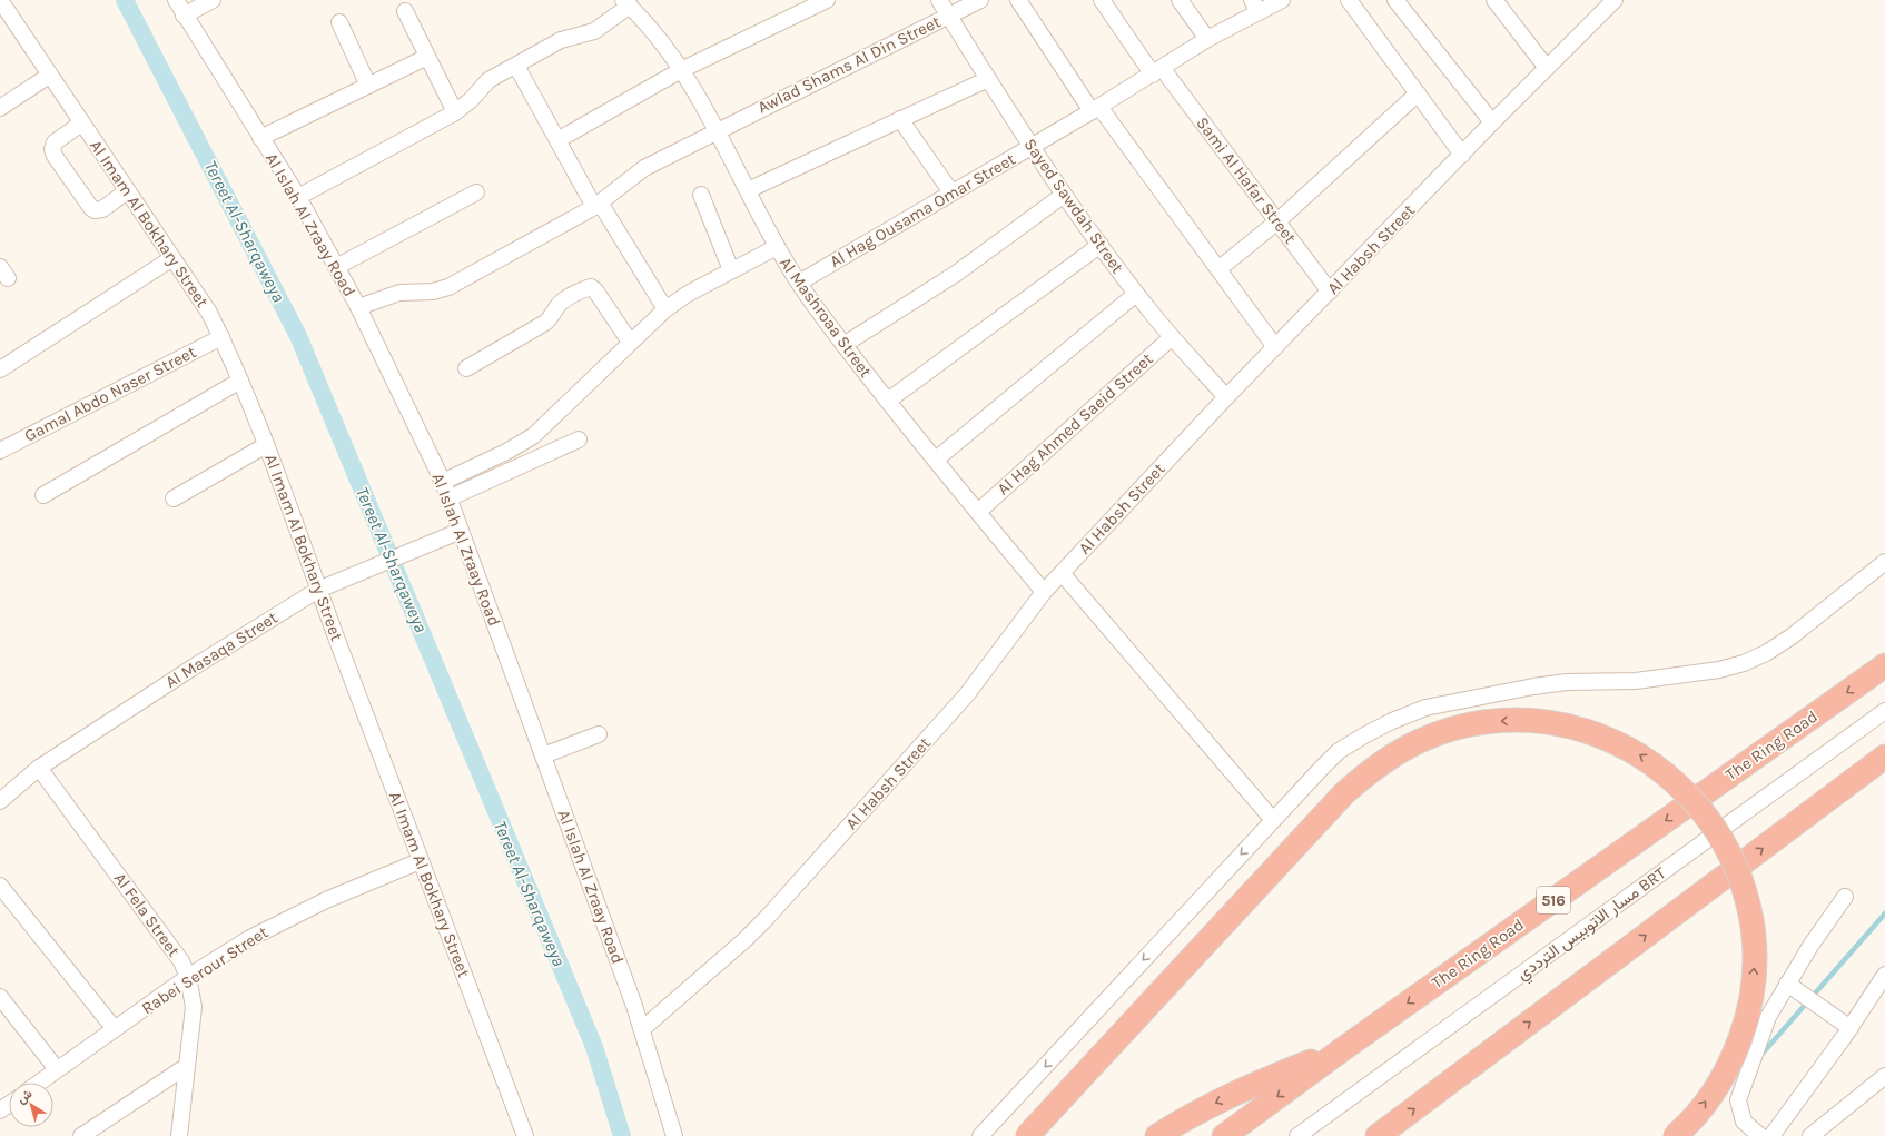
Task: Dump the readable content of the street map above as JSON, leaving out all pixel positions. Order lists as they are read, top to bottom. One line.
{"streets":{"highway":["The Ring Road","516"],"street":["Awlad Shams Al Din Street","Sami Al Hafar Street","Sayed Sawdah Street","Al Hag Ousama Omar Street","Al Imam Al Bokhary Street","Al Islah Al Zraay Road","Al Habsh Street","Al Mashroaa Street","Gamal Abdo Naser Street","Al Hag Ahmed Saeid Street","Al Masaqa Street","Al Fela Street","مسار الاتوبيس الترددي BRT","Rabei Serour Street"]},"crossings":[["Awlad Shams Al Din Street","Sayed Sawdah Street"],["Awlad Shams Al Din Street","Al Islah Al Zraay Road"],["Awlad Shams Al Din Street","Al Mashroaa Street"],["Sami Al Hafar Street","Al Hag Ousama Omar Street"],["Sami Al Hafar Street","Al Habsh Street"],["Sayed Sawdah Street","Al Hag Ousama Omar Street"],["Sayed Sawdah Street","Al Habsh Street"],["Sayed Sawdah Street","Al Hag Ahmed Saeid Street"],["Al Hag Ousama Omar Street","Al Mashroaa Street"],["Al Imam Al Bokhary Street","Gamal Abdo Naser Street"],["Al Imam Al Bokhary Street","Al Masaqa Street"],["Al Imam Al Bokhary Street","Rabei Serour Street"],["Al Islah Al Zraay Road","Al Habsh Street"],["Al Islah Al Zraay Road","Al Masaqa Street"],["Al Habsh Street","Al Mashroaa Street"],["Al Mashroaa Street","Al Hag Ahmed Saeid Street"],["Al Masaqa Street","Al Fela Street"],["Al Fela Street","Rabei Serour Street"]],"water":["Tereet Al-Sharqaweya"],"north":"top left"}
